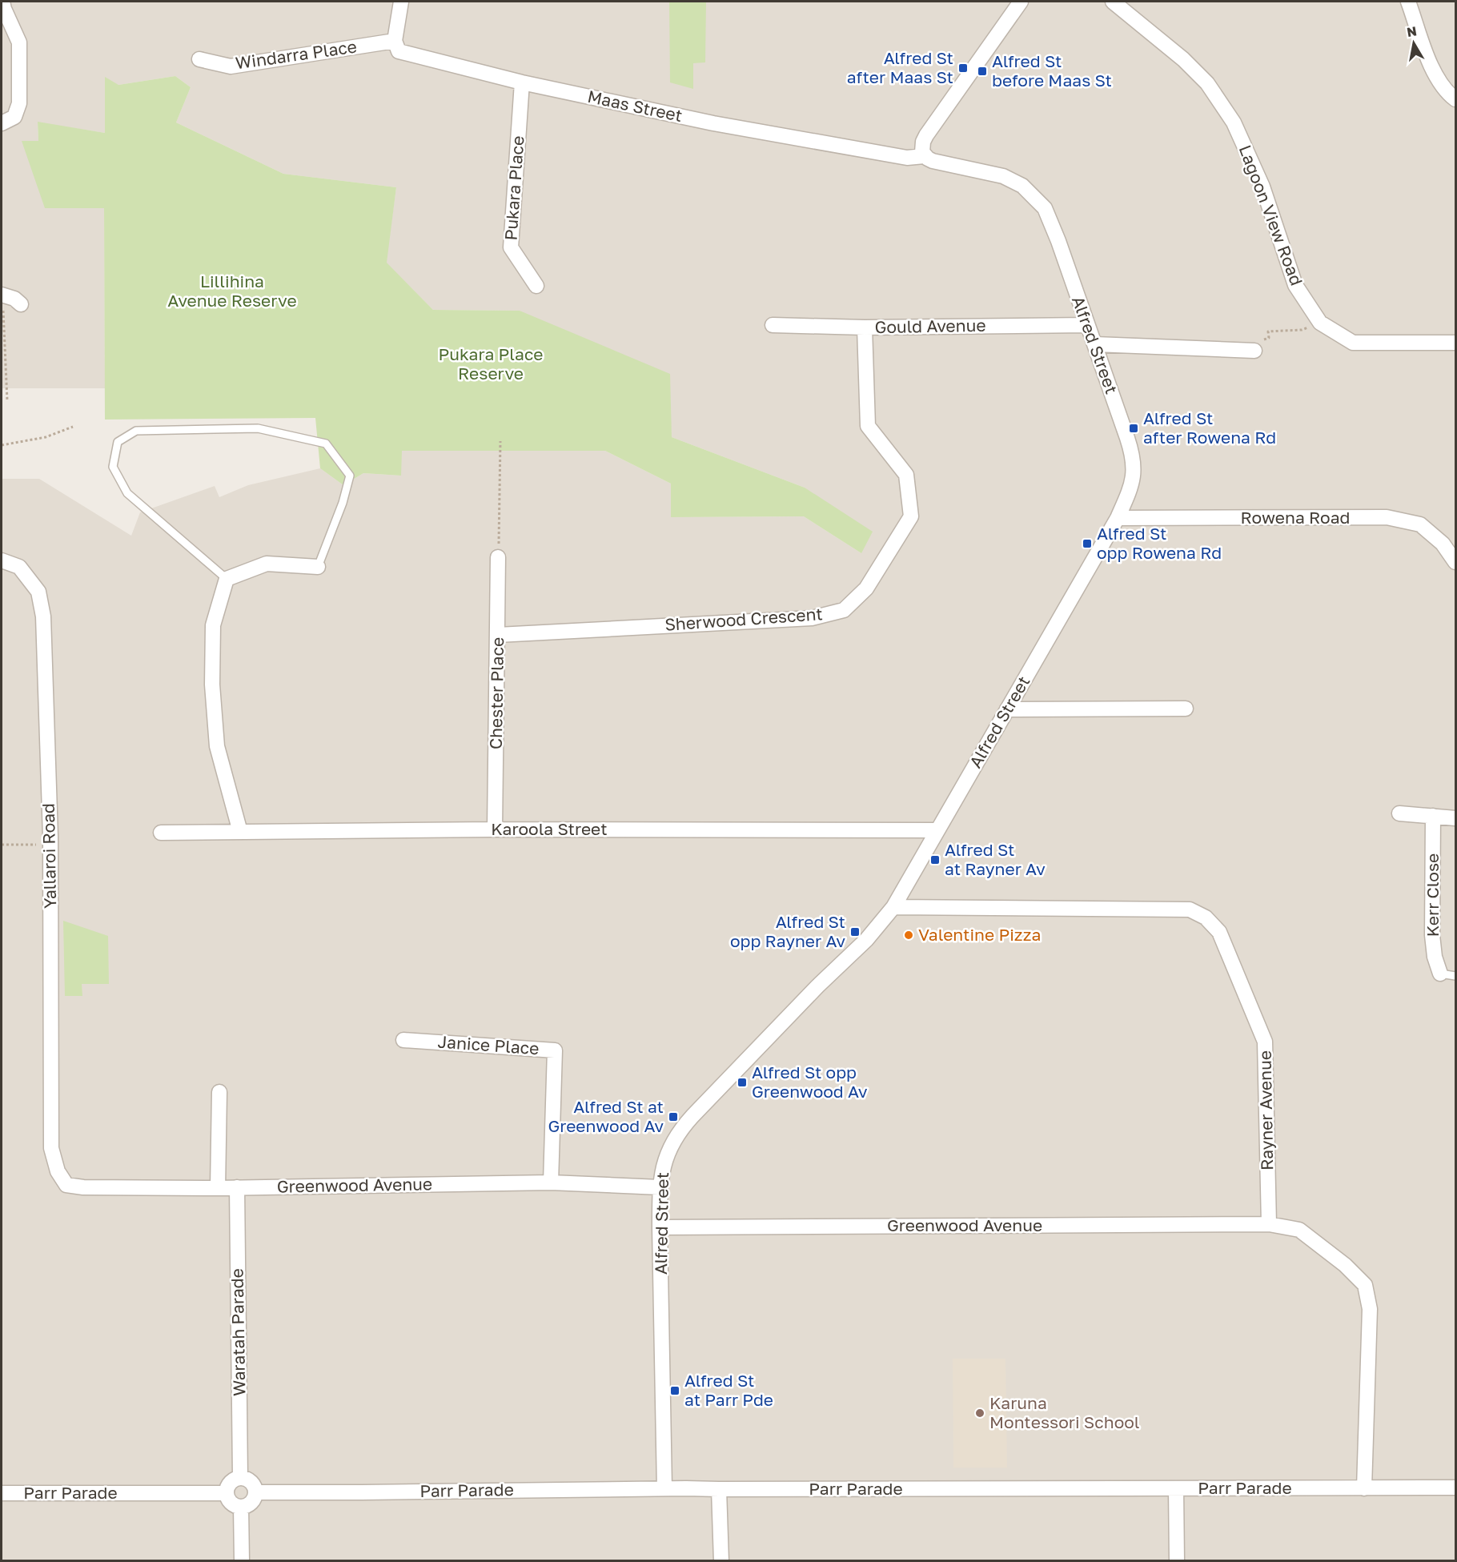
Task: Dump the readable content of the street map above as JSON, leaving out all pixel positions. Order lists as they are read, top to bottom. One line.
{"streets":{"street":["Windarra Place","Maas Street","Pukara Place","Lagoon View Road","Gould Avenue","Alfred Street","Rowena Road","Sherwood Crescent","Chester Place","Karoola Street","Yallaroi Road","Kerr Close","Janice Place","Rayner Avenue","Greenwood Avenue","Waratah Parade","Parr Parade"]},"crossings":[["Windarra Place","Maas Street"],["Maas Street","Pukara Place"],["Maas Street","Alfred Street"],["Gould Avenue","Alfred Street"],["Gould Avenue","Sherwood Crescent"],["Alfred Street","Rowena Road"],["Alfred Street","Karoola Street"],["Alfred Street","Rayner Avenue"],["Alfred Street","Greenwood Avenue"],["Alfred Street","Parr Parade"],["Sherwood Crescent","Chester Place"],["Chester Place","Karoola Street"],["Yallaroi Road","Greenwood Avenue"],["Janice Place","Greenwood Avenue"],["Rayner Avenue","Greenwood Avenue"],["Greenwood Avenue","Waratah Parade"],["Waratah Parade","Parr Parade"]],"parks":["Lillihina Avenue Reserve","Pukara Place Reserve"],"places":{"transit":["Alfred St after Maas St","Alfred St before Maas St","Alfred St after Rowena Rd","Alfred St opp Rowena Rd","Alfred St at Rayner Av","Alfred St opp Rayner Av","Alfred St opp Greenwood Av","Alfred St at Greenwood Av","Alfred St at Parr Pde"],"other":["Valentine Pizza","Karuna Montessori School"]},"north":"top"}
